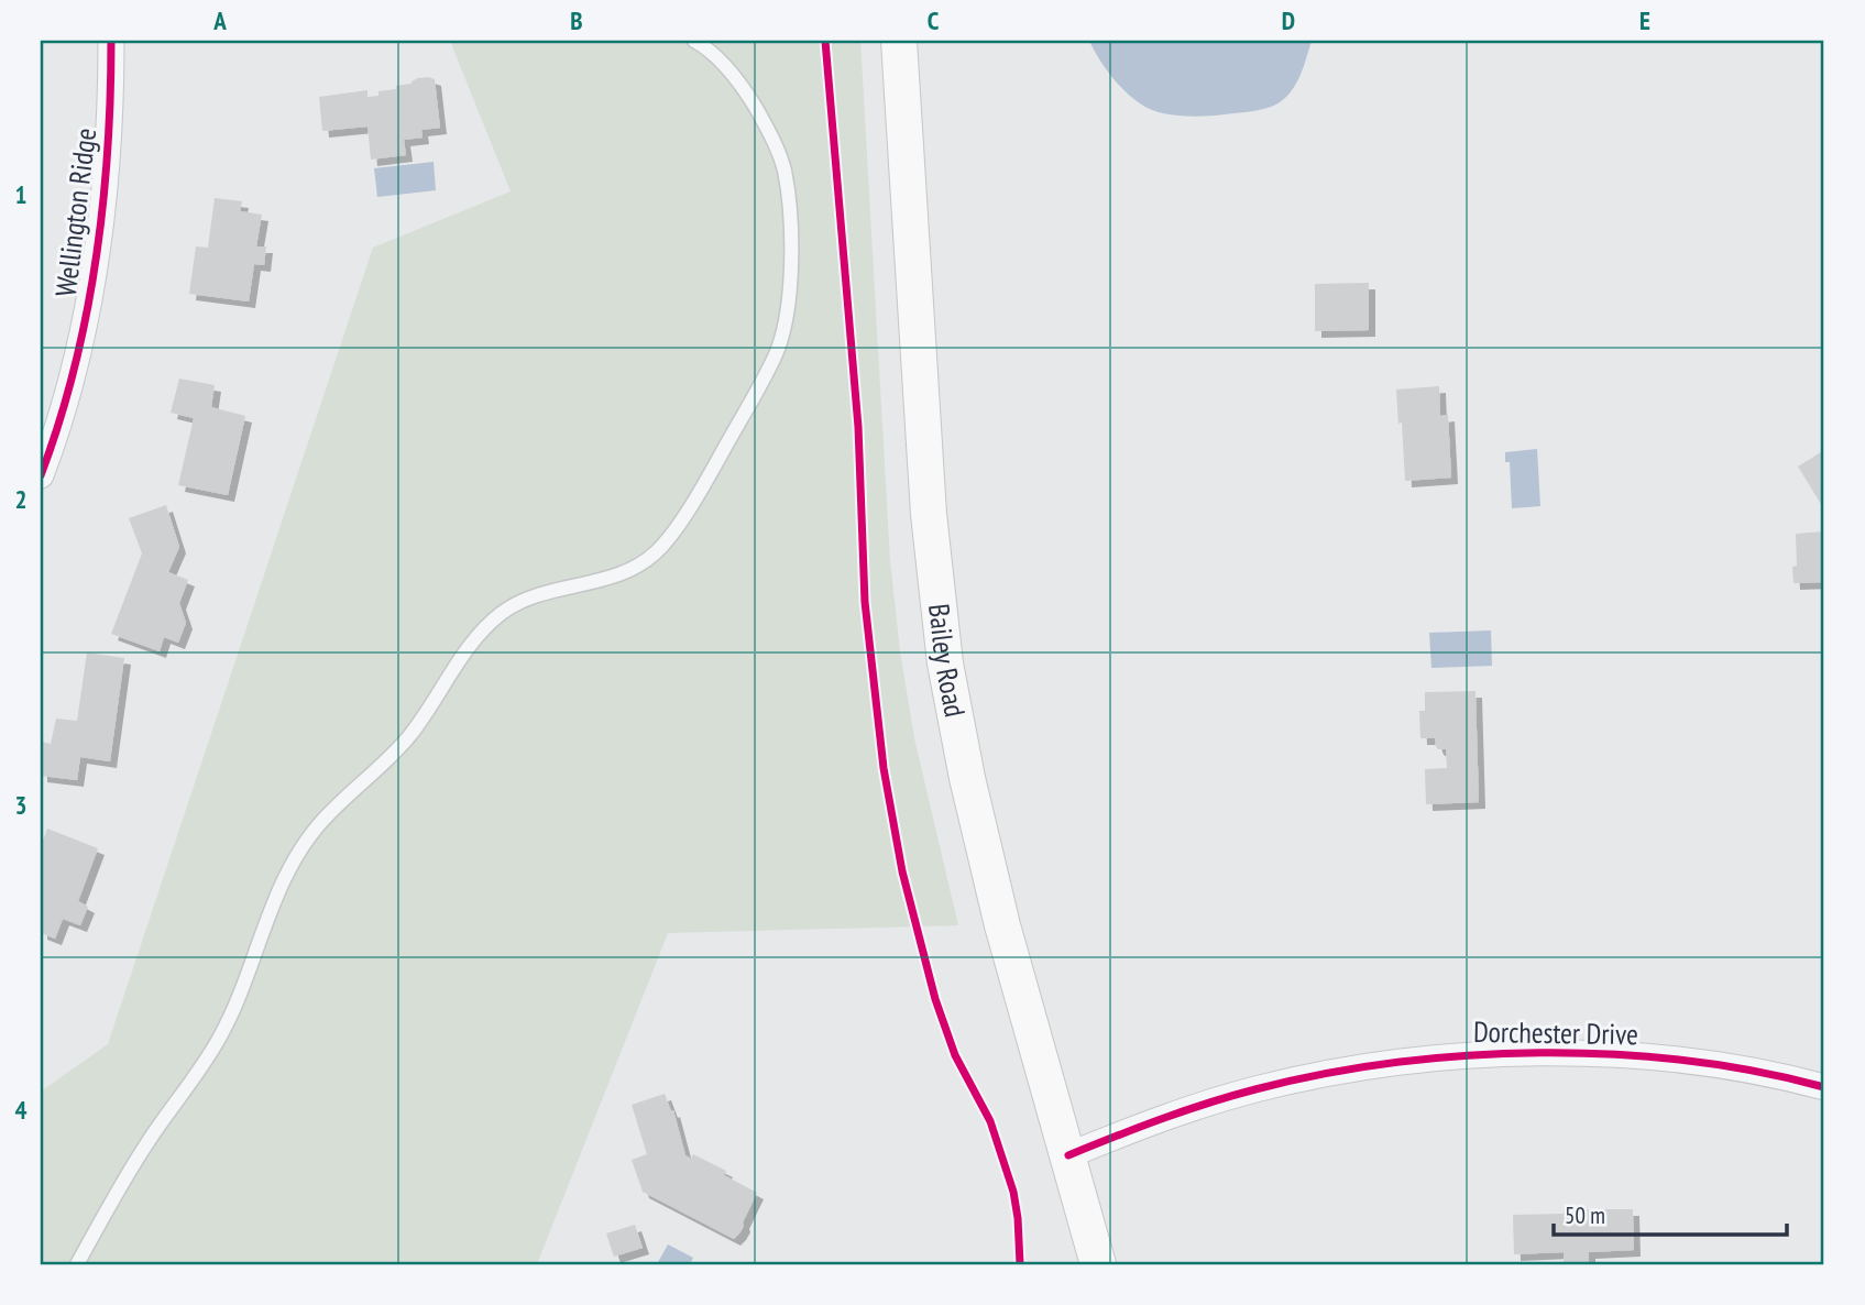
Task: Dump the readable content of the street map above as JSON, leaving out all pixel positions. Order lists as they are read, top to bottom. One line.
{"streets":{"main road":["Bailey Road"],"street":["Wellington Ridge","Dorchester Drive"]},"crossings":[["Bailey Road","Dorchester Drive"]],"scale_bar":"50 m","grid":{"columns":["A","B","C","D","E"],"rows":["1","2","3","4"]}}
